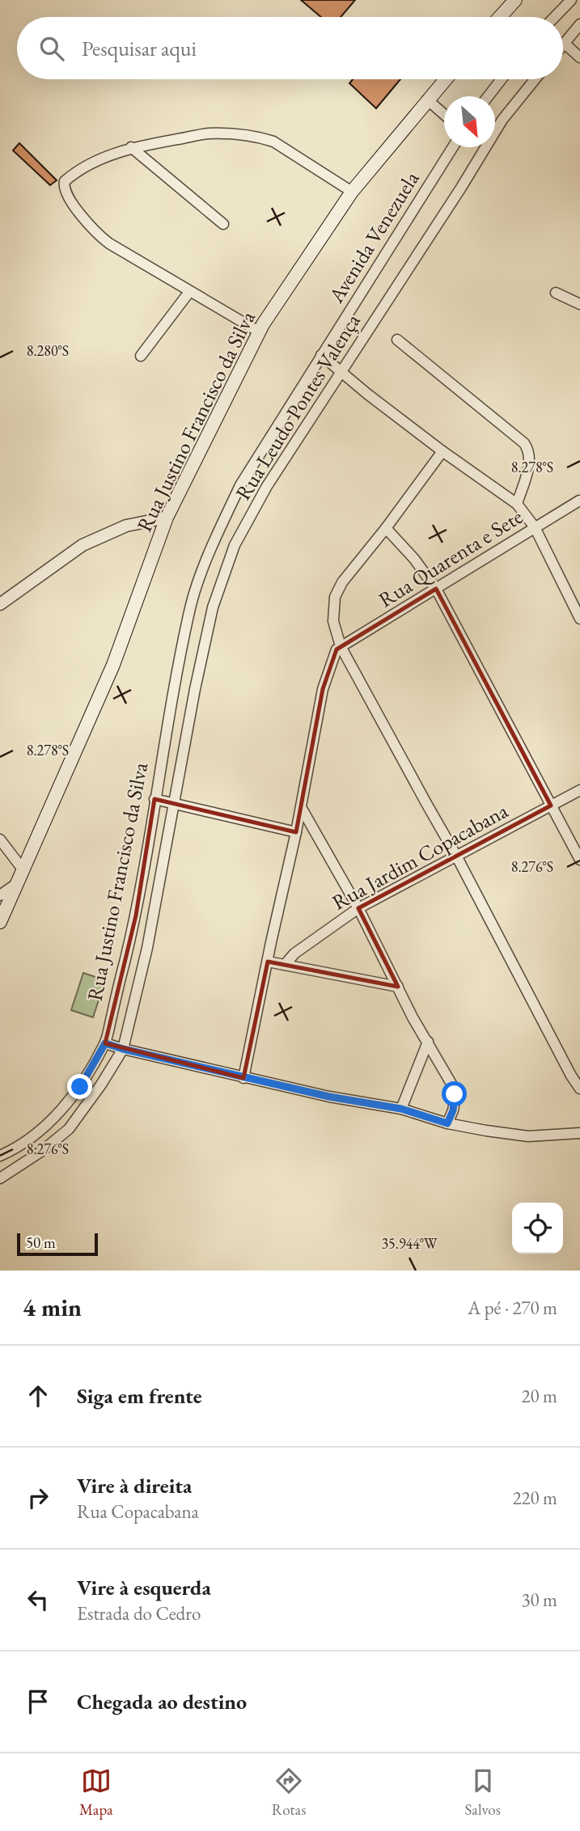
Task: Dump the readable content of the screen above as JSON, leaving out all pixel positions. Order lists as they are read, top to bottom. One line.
{"streets":{"main road":["Rua Justino Francisco da Silva"],"street":["Avenida Venezuela","Rua Leudo Pontes Valença","Rua Quarenta e Sete","Rua Jardim Copacabana"]},"crossings":[["Avenida Venezuela","Rua Justino Francisco da Silva"]],"scale_bar":"50 m","north":"bottom right","page":{"search":"Pesquisar aqui","scale":"50 m","heading":["4 min","A pé · 270 m"],"list":[["Siga em frente","20 m"],["Vire à direita","Rua Copacabana","220 m"],["Vire à esquerda","Estrada do Cedro","30 m"],"Chegada ao destino"],"nav":["Mapa","Rotas","Salvos"]},"coordinates":["8.280°S","8.278°S","8.276°S","35.944°W"]}
